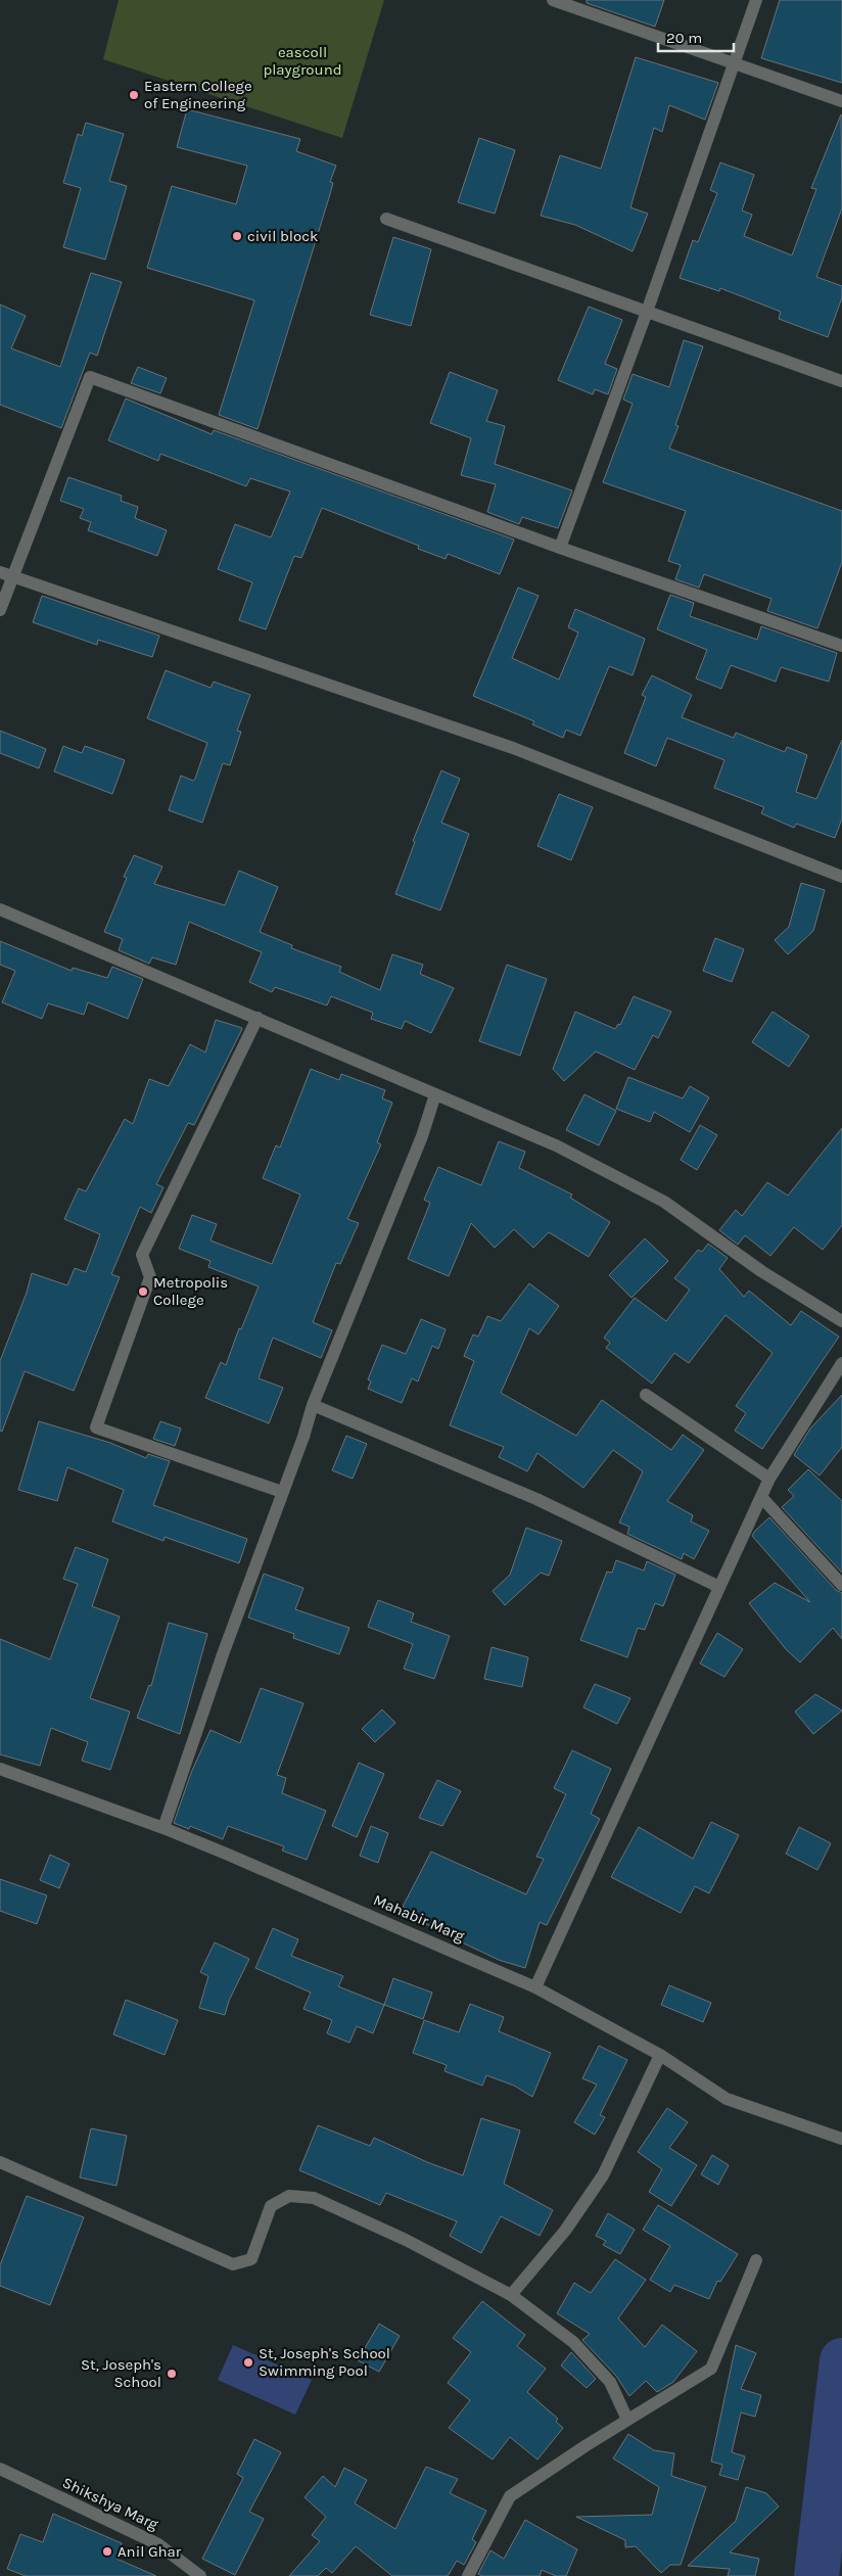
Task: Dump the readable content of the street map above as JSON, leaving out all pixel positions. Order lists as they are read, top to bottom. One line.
{"streets":{"street":["Mahabir Marg","Shikshya Marg"]},"parks":["eascoll playground"],"places":["Eastern College of Engineering","civil block","Metropolis College","St, Joseph's School Swimming Pool","St, Joseph's School","Anil Ghar"],"scale_bar":"20 m"}
